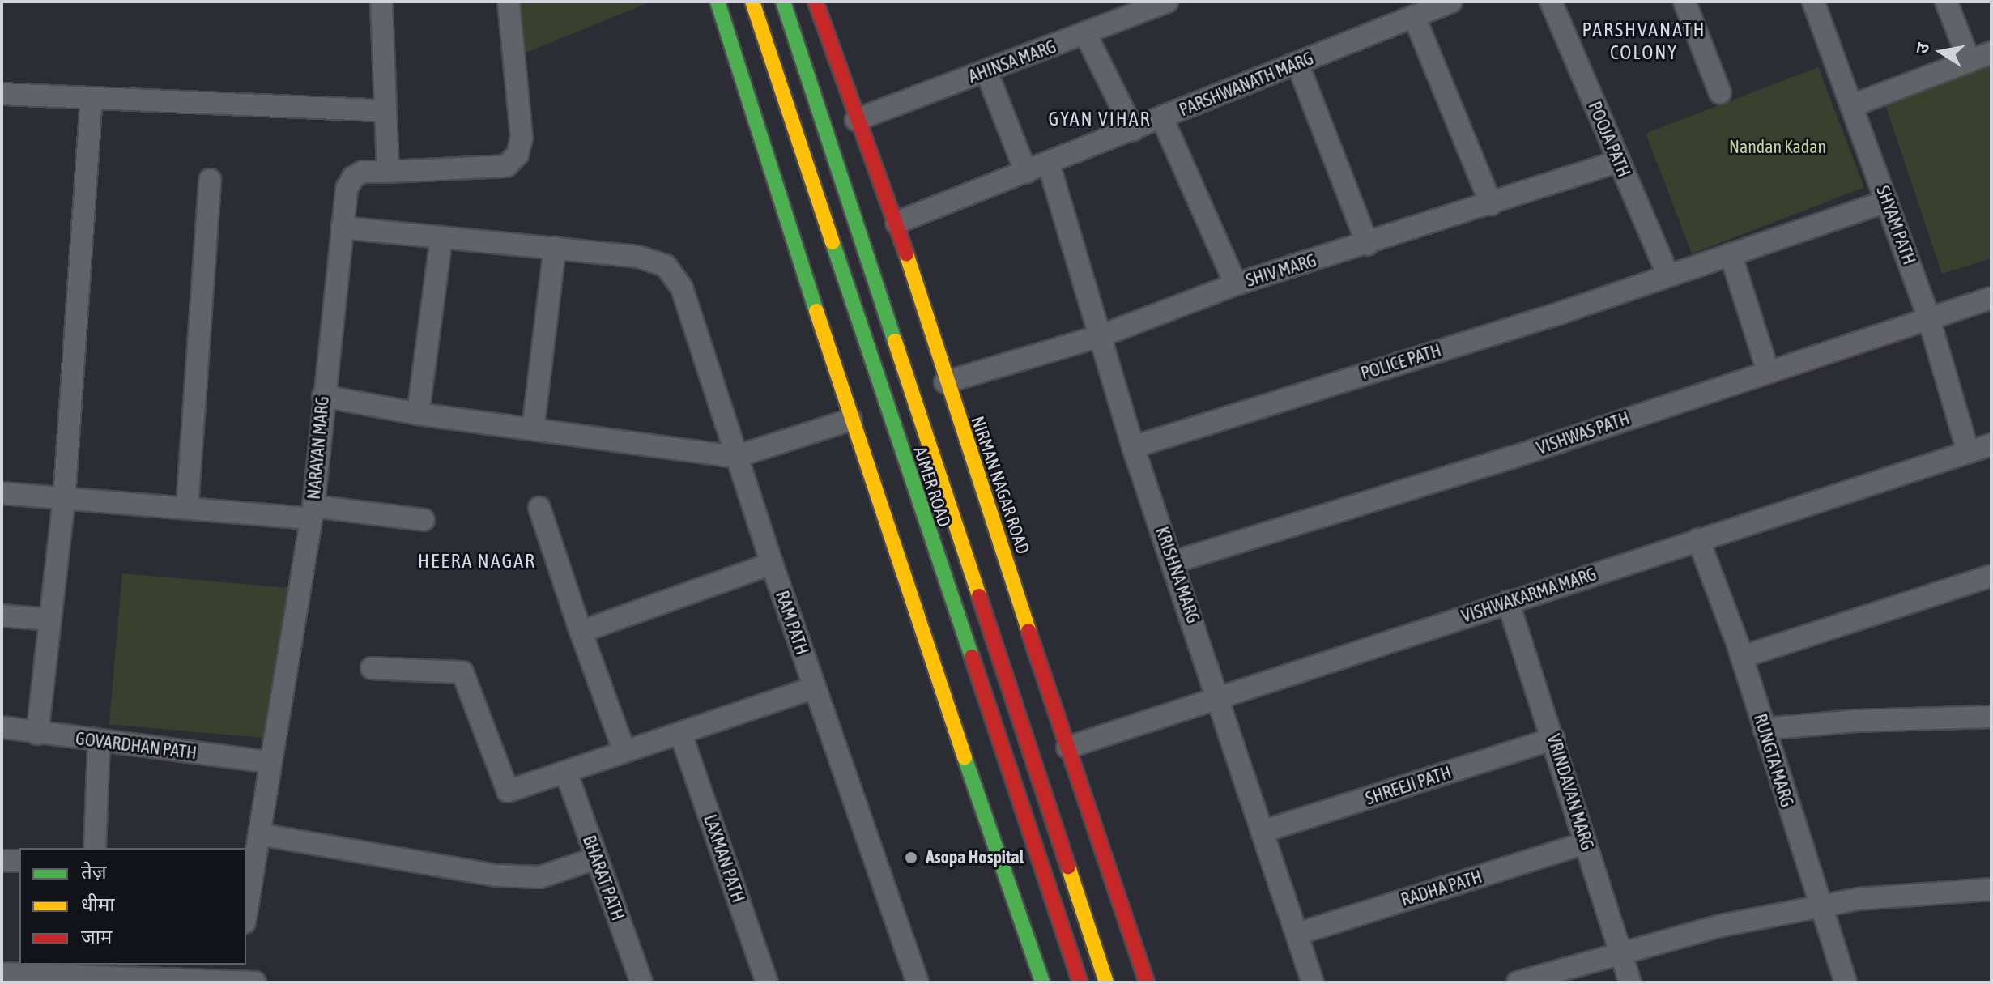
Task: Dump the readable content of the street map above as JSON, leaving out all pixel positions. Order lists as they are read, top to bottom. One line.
{"streets":{"main road":["NIRMAN NAGAR ROAD","AJMER ROAD"],"street":["AHINSA MARG","PARSHWANATH MARG","POOJA PATH","SHYAM PATH","SHIV MARG","POLICE PATH","VISHWAS PATH","NARAYAN MARG","KRISHNA MARG","VISHWAKARMA MARG","RAM PATH","GOVARDHAN PATH","RUNGTA MARG","SHREEJI PATH","VRINDAVAN MARG","LAXMAN PATH","BHARAT PATH","RADHA PATH"]},"crossings":[["AHINSA MARG","NIRMAN NAGAR ROAD"],["PARSHWANATH MARG","NIRMAN NAGAR ROAD"],["PARSHWANATH MARG","KRISHNA MARG"],["POOJA PATH","SHIV MARG"],["POOJA PATH","POLICE PATH"],["SHYAM PATH","POLICE PATH"],["SHYAM PATH","VISHWAS PATH"],["SHYAM PATH","VISHWAKARMA MARG"],["SHIV MARG","NIRMAN NAGAR ROAD"],["SHIV MARG","KRISHNA MARG"],["POLICE PATH","KRISHNA MARG"],["VISHWAS PATH","KRISHNA MARG"],["NARAYAN MARG","GOVARDHAN PATH"],["NIRMAN NAGAR ROAD","VISHWAKARMA MARG"],["KRISHNA MARG","VISHWAKARMA MARG"],["KRISHNA MARG","SHREEJI PATH"],["KRISHNA MARG","RADHA PATH"],["VISHWAKARMA MARG","RUNGTA MARG"],["VISHWAKARMA MARG","VRINDAVAN MARG"],["SHREEJI PATH","VRINDAVAN MARG"],["VRINDAVAN MARG","RADHA PATH"]],"districts":["PARSHVANATH COLONY","GYAN VIHAR","HEERA NAGAR"],"parks":["Nandan Kadan"],"places":["Asopa Hospital"],"legend":["तेज़","धीमा","जाम"],"north":"left"}
